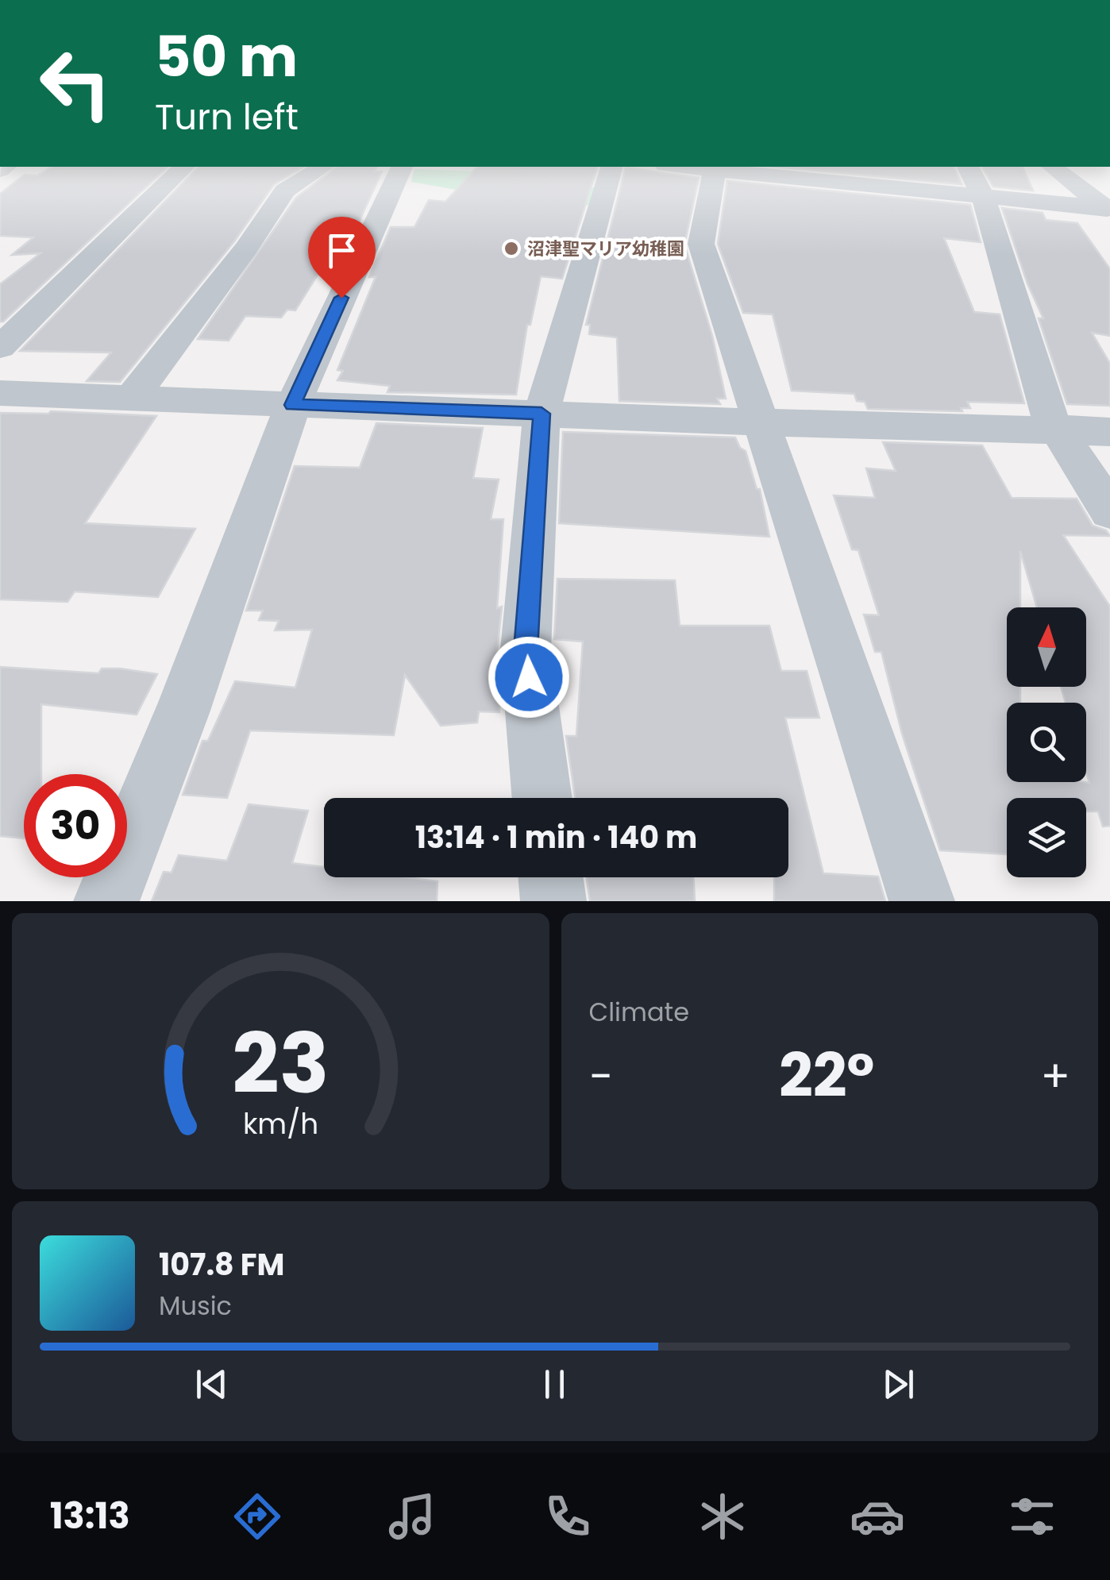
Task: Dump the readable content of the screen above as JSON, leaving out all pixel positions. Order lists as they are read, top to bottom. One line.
{"places":["沼津聖マリア幼稚園"],"north":"top","page":{"turn":["50 m","Turn left"],"limit":"30","trip":"13:14 · 1 min · 140 m","tile":"Climate","heat":["−","22°","+"],"song":["107.8 FM","Music"],"tabs":"13:13","gauge":["23","km/h"]}}
